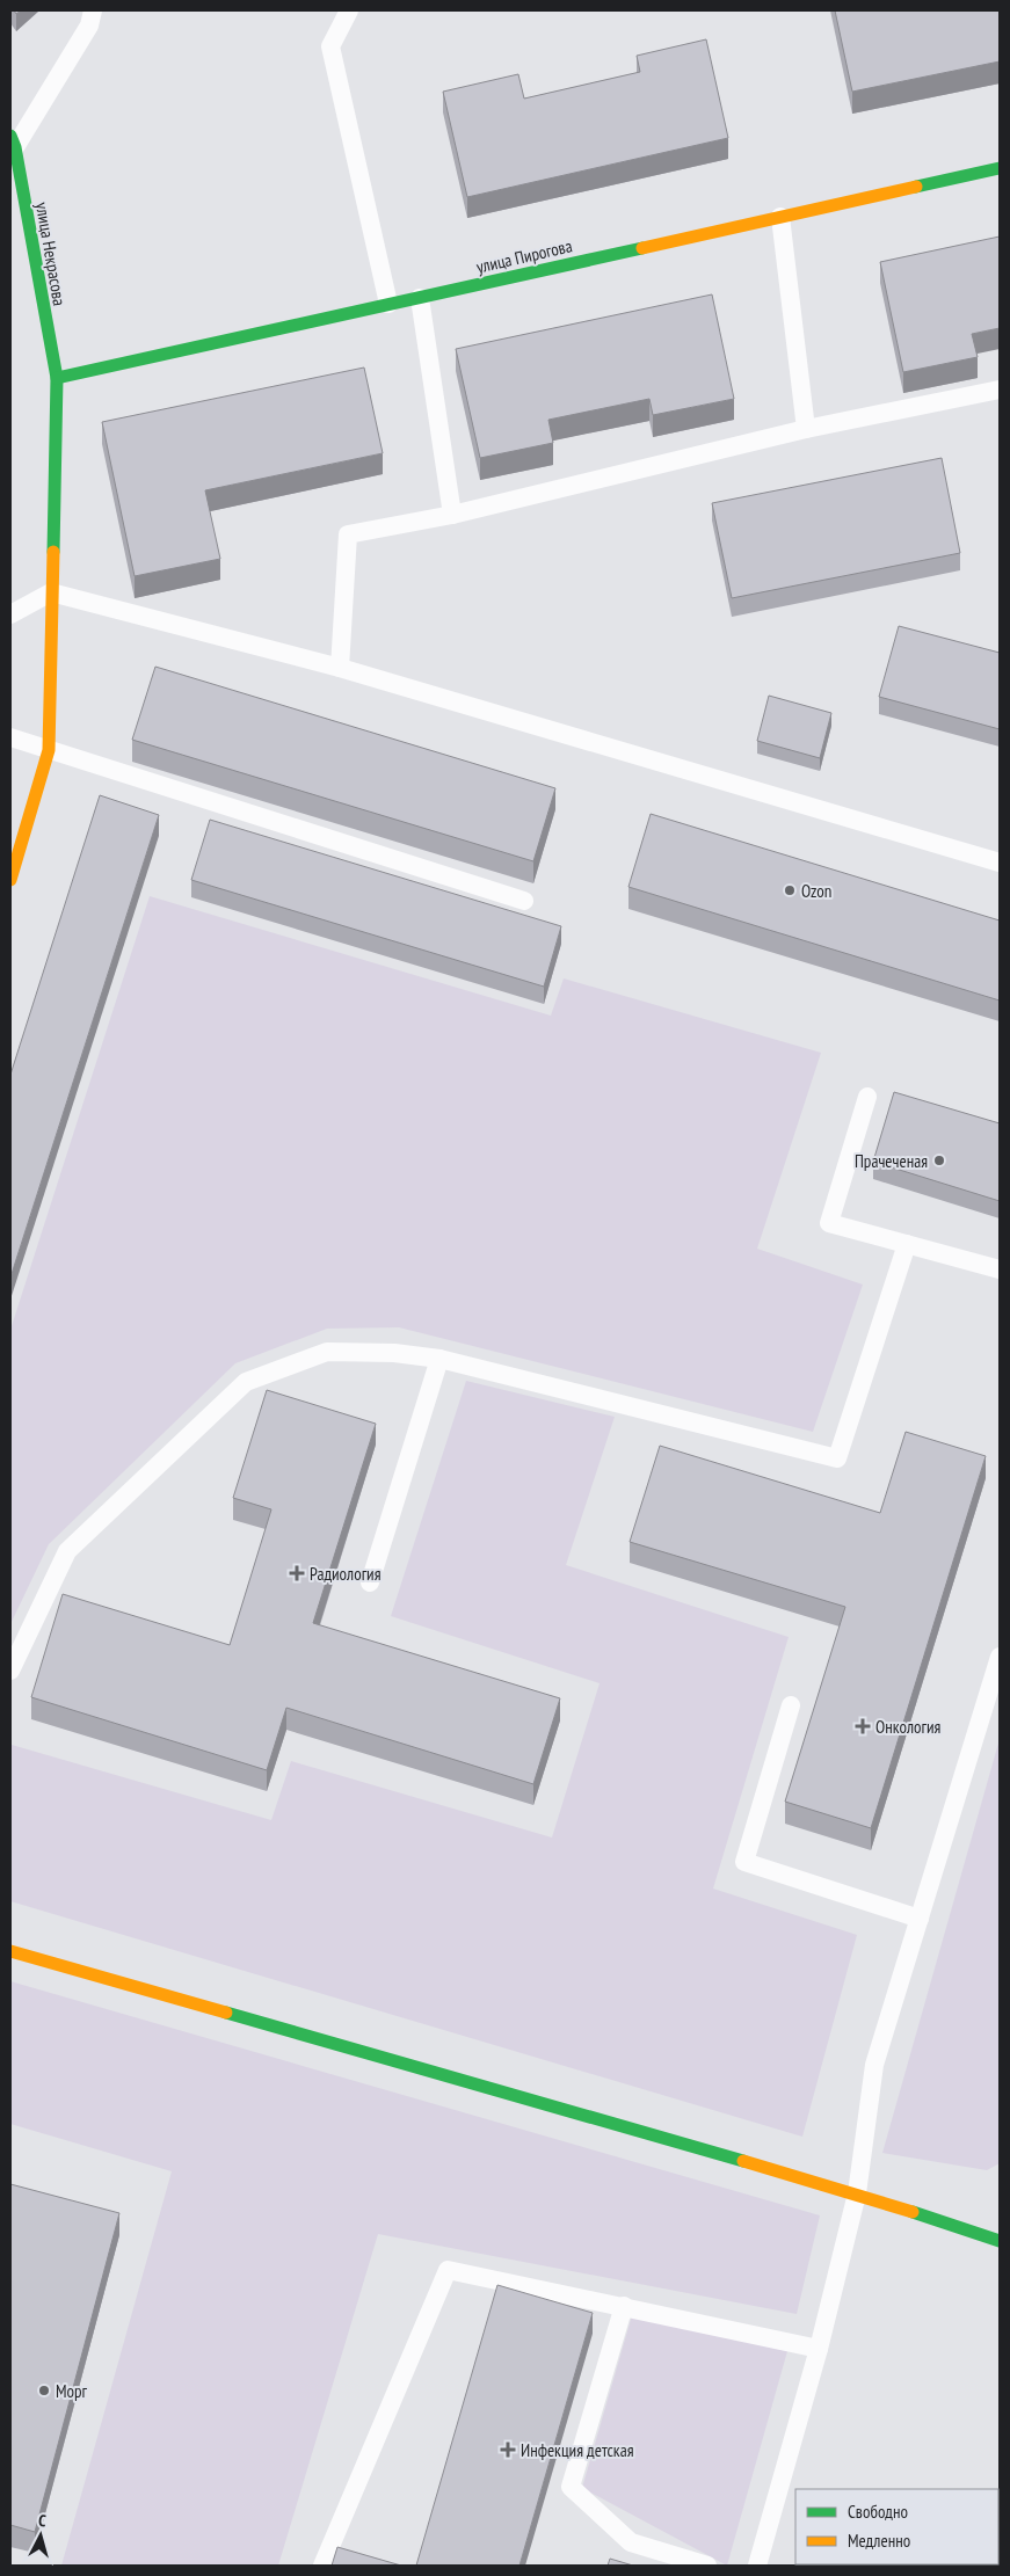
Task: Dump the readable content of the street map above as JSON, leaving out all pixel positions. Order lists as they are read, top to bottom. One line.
{"streets":{"street":["улица Некрасова","улица Пирогова"]},"crossings":[["улица Некрасова","улица Пирогова"]],"places":{"other":["Ozon","Прачеченая","Морг"],"health":["Радиология","Онкология","Инфекция детская"]},"legend":["Свободно","Медленно"],"north":"top"}
